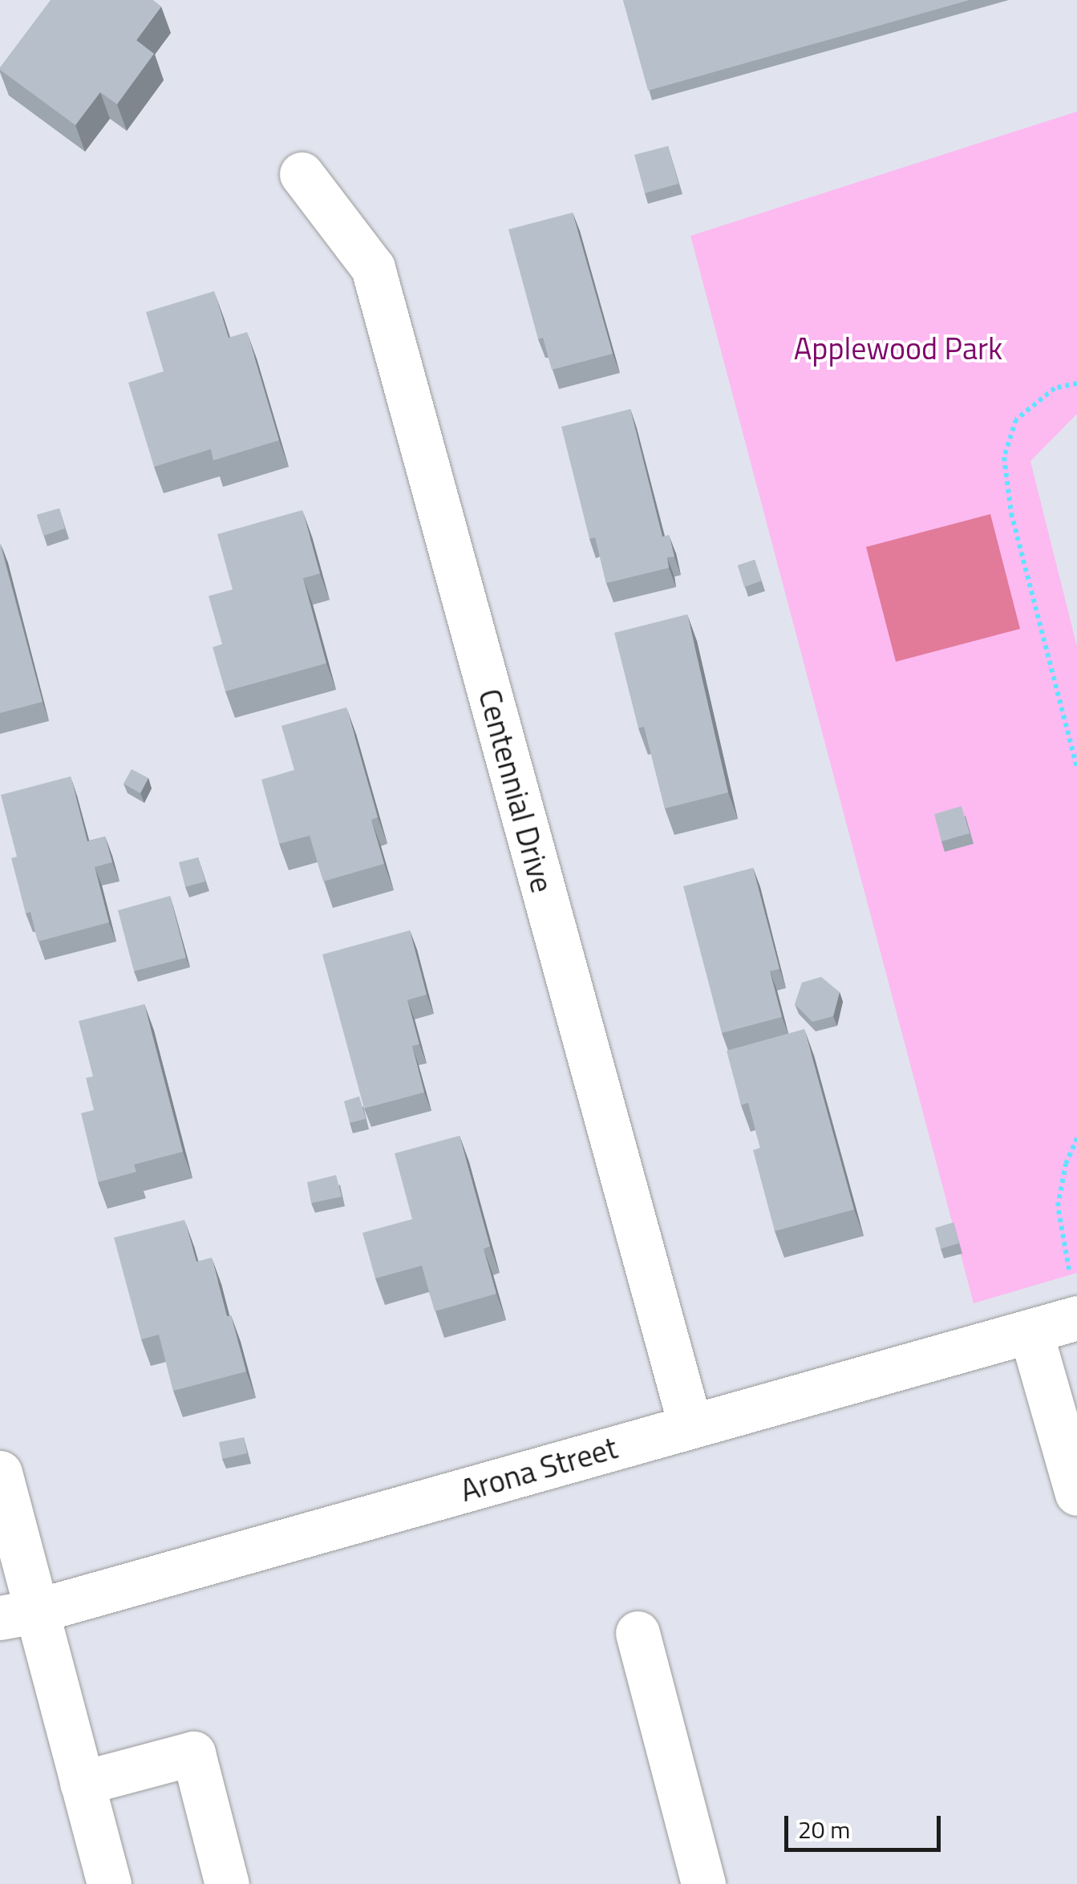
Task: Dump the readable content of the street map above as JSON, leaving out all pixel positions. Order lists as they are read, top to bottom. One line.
{"streets":{"street":["Centennial Drive","Arona Street"]},"crossings":[["Centennial Drive","Arona Street"]],"parks":["Applewood Park"],"scale_bar":"20 m"}
